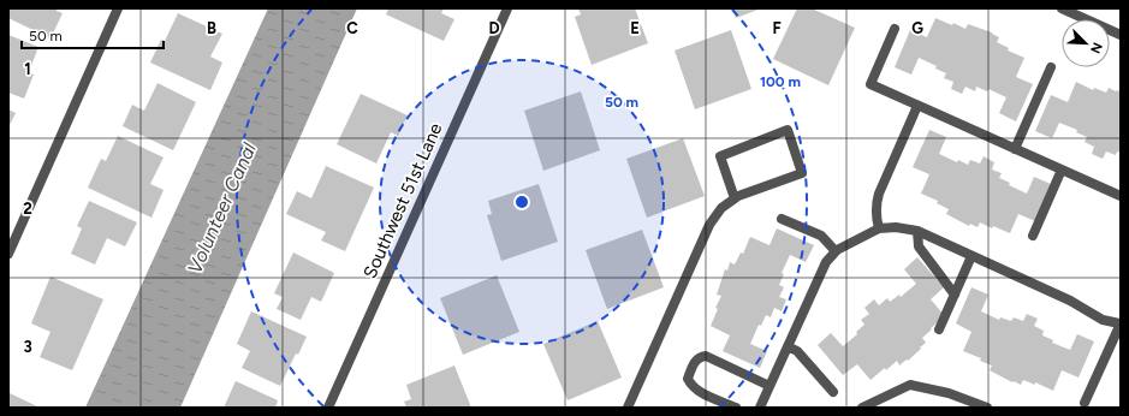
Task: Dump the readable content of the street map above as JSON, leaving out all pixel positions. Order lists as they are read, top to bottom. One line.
{"streets":{"street":["Southwest 51st Lane"]},"water":["Volunteer Canal"],"scale_bar":"50 m","north":"bottom right","grid":{"columns":["B","C","D","E","F","G"],"rows":["1","2","3"]},"rings":["100 m","50 m"]}
